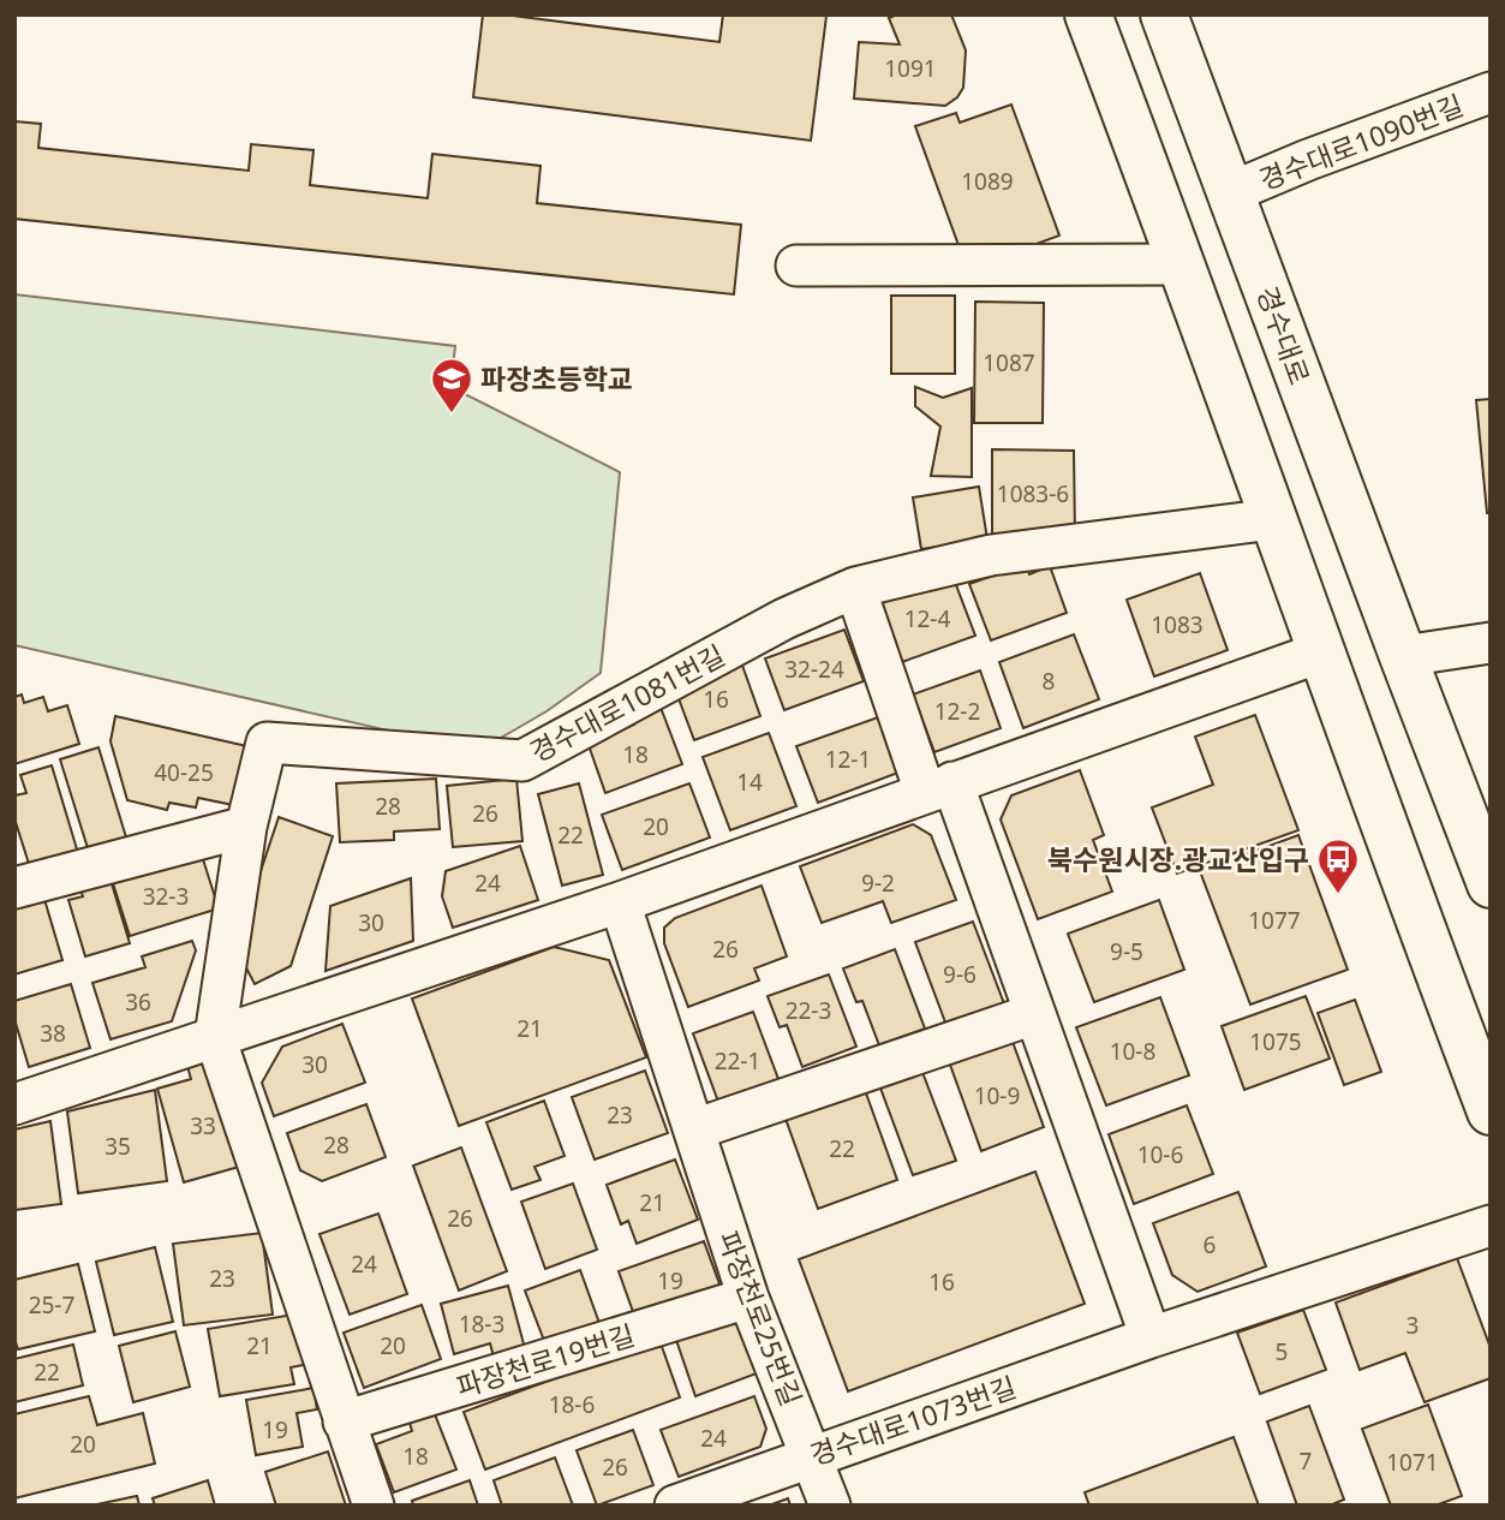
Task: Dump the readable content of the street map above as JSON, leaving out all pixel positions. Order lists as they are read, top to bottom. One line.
{"streets":{"main road":["경수대로"],"street":["경수대로1090번길","경수대로1081번길","파장천로25번길","파장천로19번길","경수대로1073번길"]},"crossings":[["경수대로1090번길","경수대로"],["파장천로25번길","파장천로19번길"],["파장천로25번길","경수대로1073번길"]],"places":{"school or university":["파장초등학교"],"bus stop":["북수원시장.광교산입구"]},"house_numbers":["1091","1089","1087","1083-6","12-4","1083","32-24","8","16","12-2","18","12-1","40-25","14","28","26","20","22","24","9-2","32-3","1077","30","26","9-5","9-6","36","22-3","21","38","1075","10-8","22-1","30","10-9","23","33","28","35","22","10-6","21","26","6","24","23","19","16","25-7","18-3","3","21","20","5","22","18-6","19","24","20","18","7","1071","26"]}
